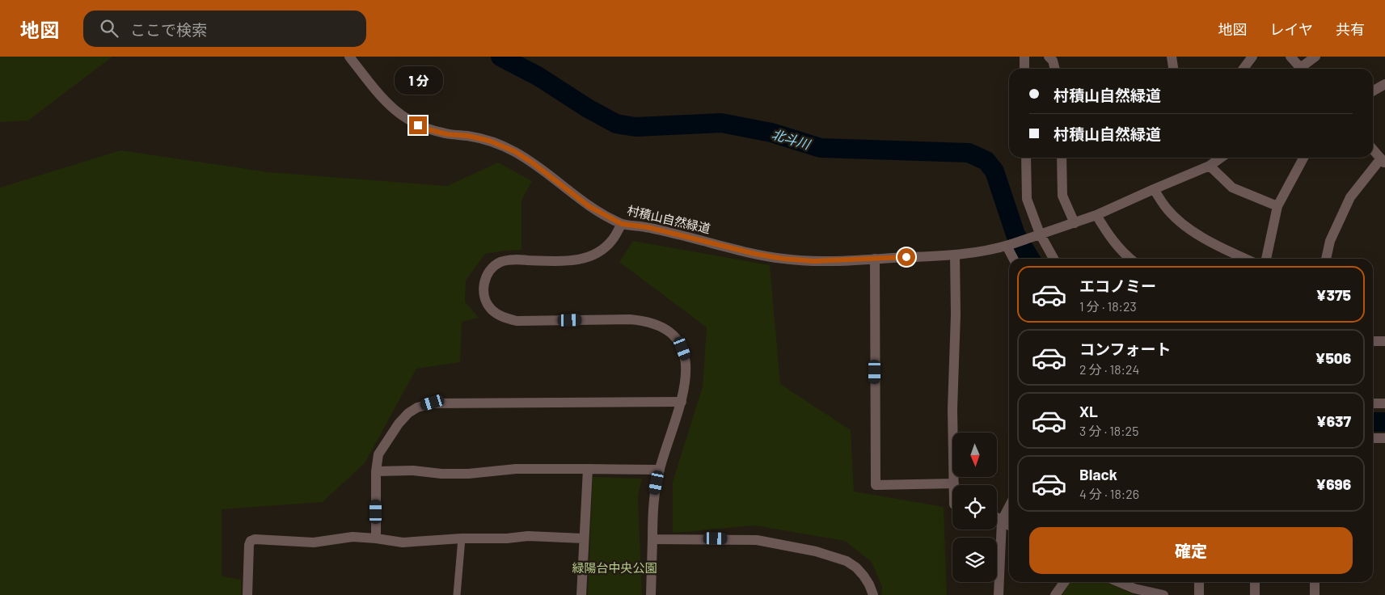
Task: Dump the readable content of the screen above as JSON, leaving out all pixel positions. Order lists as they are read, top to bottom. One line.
{"streets":{"street":["村積山自然緑道"]},"water":["北斗川"],"parks":["緑陽台中央公園"],"north":"bottom","page":{"header":"地図","search":"ここで検索","nav":["地図","レイヤ","共有"],"bubble":"1 分","banner":["村積山自然緑道","村積山自然緑道"],"list":[{"name":"エコノミー","note":"1 分 · 18:23","value":"¥375"},{"name":"コンフォート","note":"2 分 · 18:24","value":"¥506"},{"name":"XL","note":"3 分 · 18:25","value":"¥637"},{"name":"Black","note":"4 分 · 18:26","value":"¥696"}],"buttons":"確定"}}
